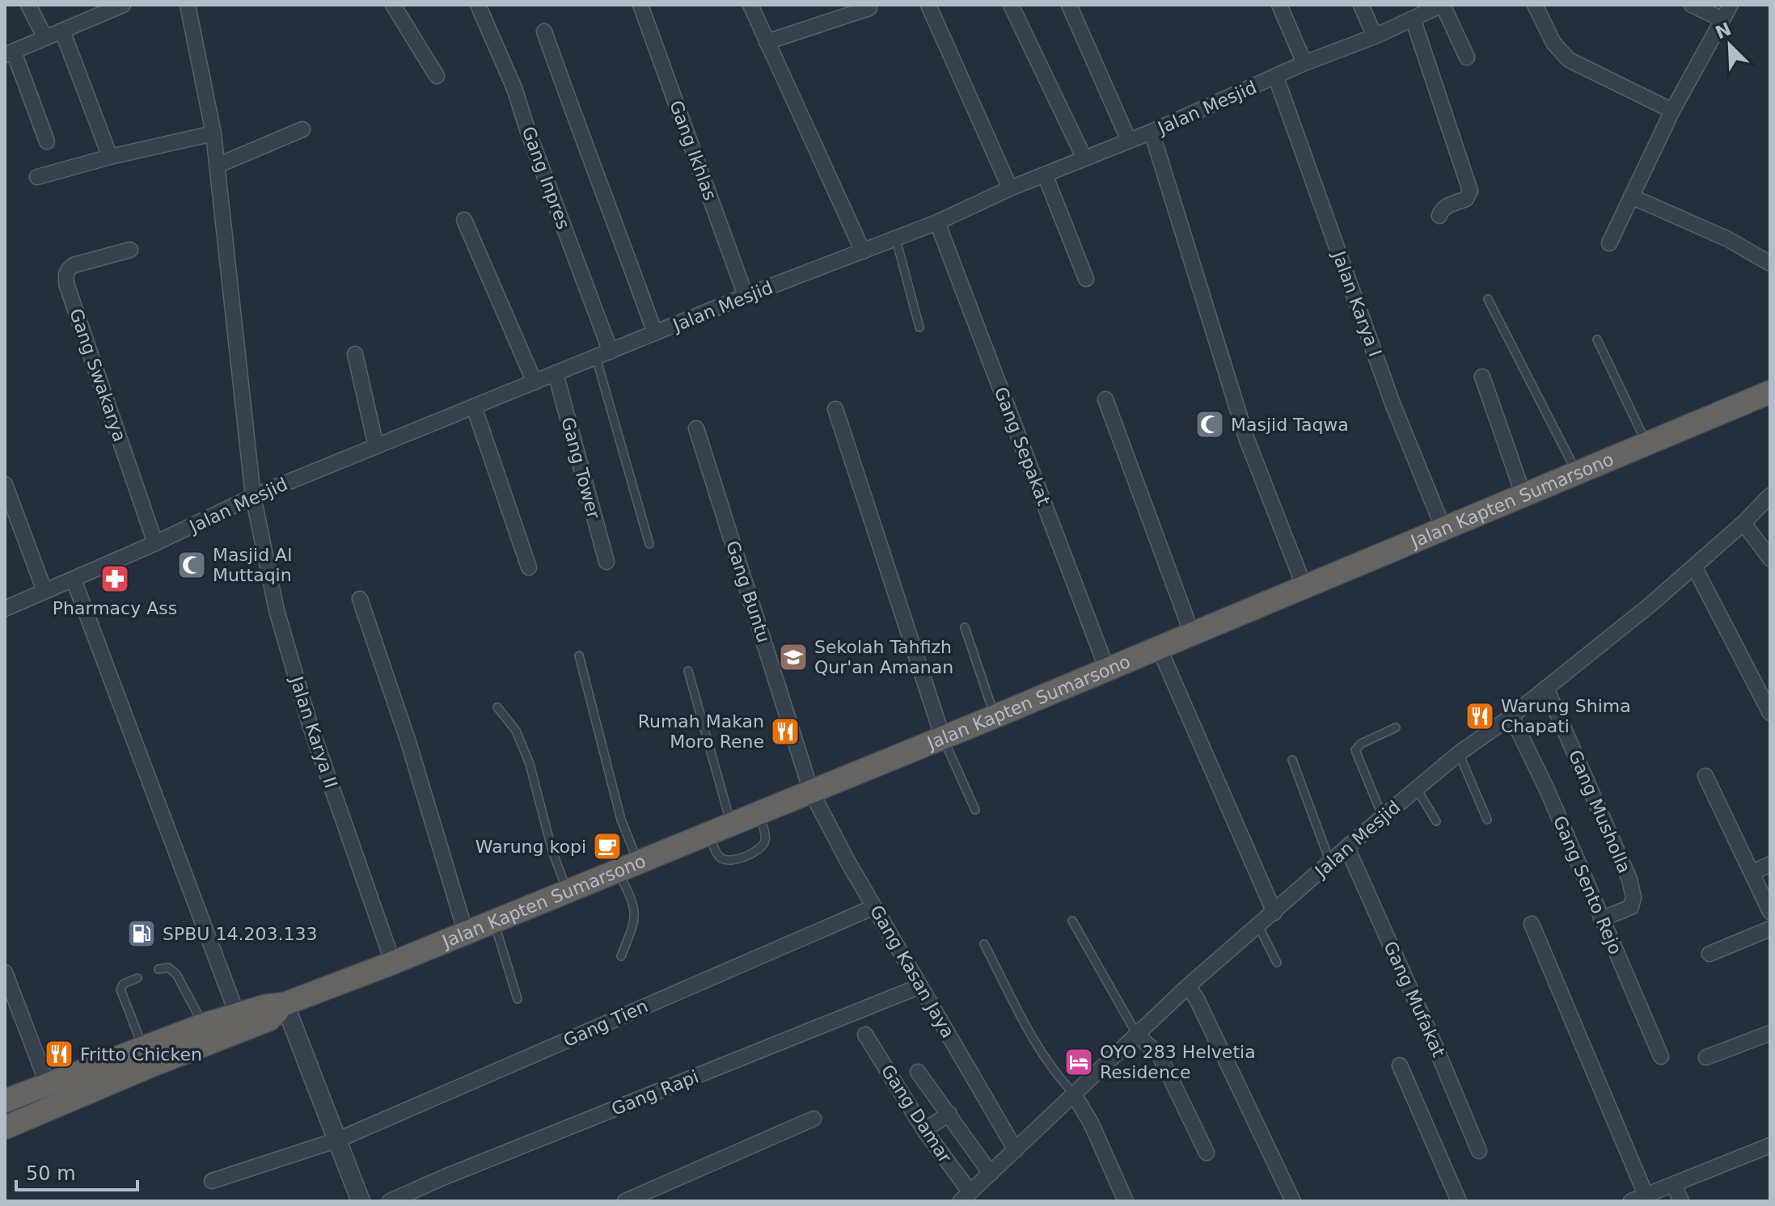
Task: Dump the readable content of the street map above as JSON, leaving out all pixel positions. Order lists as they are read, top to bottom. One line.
{"streets":{"highway":["Jalan Kapten Sumarsono"],"street":["Jalan Mesjid","Gang Ikhlas","Gang Inpres","Jalan Karya I","Gang Swakarya","Gang Sepakat","Gang Tower","Gang Buntu","Jalan Karya II","Gang Musholla","Gang Sento Rejo","Gang Kasan Jaya","Gang Mufakat","Gang Tien","Gang Rapi","Gang Damar"]},"crossings":[["Jalan Mesjid","Gang Ikhlas"],["Jalan Mesjid","Gang Inpres"],["Jalan Mesjid","Jalan Karya I"],["Jalan Mesjid","Gang Swakarya"],["Jalan Mesjid","Gang Sepakat"],["Jalan Mesjid","Gang Tower"],["Jalan Mesjid","Jalan Karya II"],["Jalan Mesjid","Gang Musholla"],["Jalan Mesjid","Gang Sento Rejo"],["Jalan Mesjid","Gang Kasan Jaya"],["Jalan Mesjid","Gang Mufakat"],["Jalan Mesjid","Gang Damar"],["Jalan Karya I","Jalan Kapten Sumarsono"],["Gang Sepakat","Jalan Kapten Sumarsono"],["Jalan Kapten Sumarsono","Gang Buntu"],["Jalan Kapten Sumarsono","Jalan Karya II"],["Jalan Kapten Sumarsono","Gang Kasan Jaya"],["Gang Buntu","Gang Kasan Jaya"],["Gang Musholla","Gang Sento Rejo"],["Gang Kasan Jaya","Gang Tien"],["Gang Kasan Jaya","Gang Rapi"]],"places":{"mosque":["Masjid Taqwa","Masjid Al Muttaqin"],"pharmacy":["Pharmacy Ass"],"school or university":["Sekolah Tahfizh Qur'an Amanan"],"restaurant":["Warung Shima Chapati","Rumah Makan Moro Rene","Fritto Chicken"],"cafe":["Warung kopi"],"fuel station":["SPBU 14.203.133"],"hotel":["OYO 283 Helvetia Residence"]},"scale_bar":"50 m","north":"top left"}
